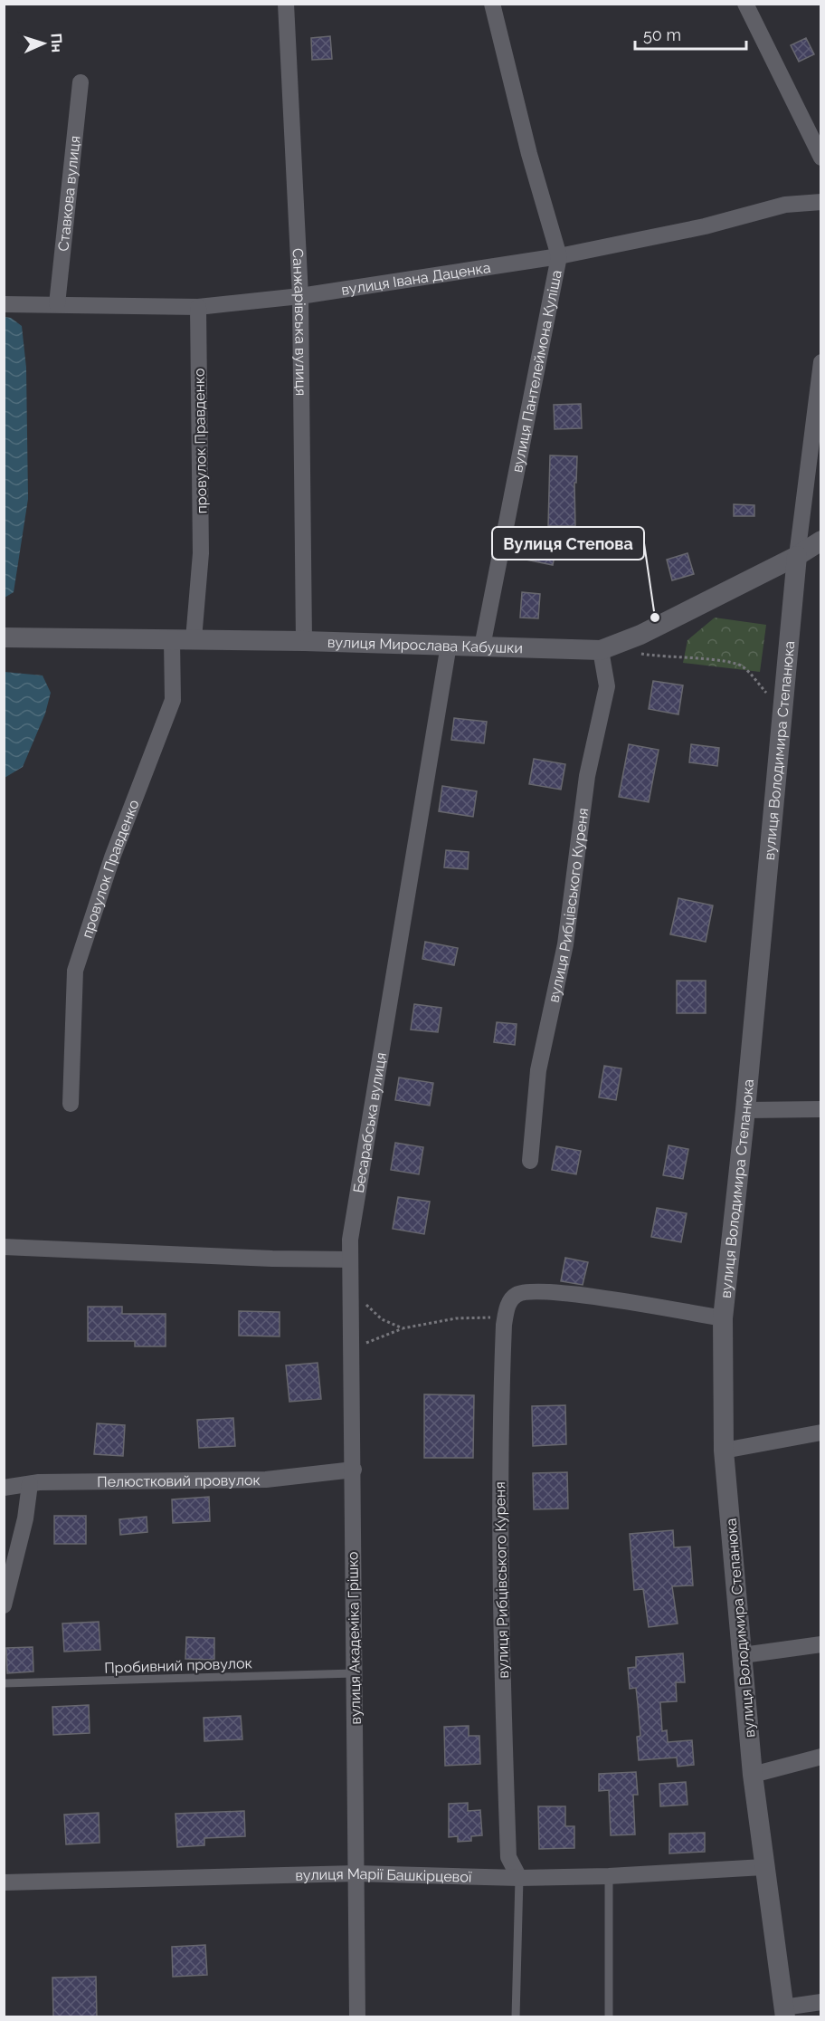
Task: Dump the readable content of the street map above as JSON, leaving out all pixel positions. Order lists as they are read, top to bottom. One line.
{"streets":{"street":["Ставкова вулиця","вулиця Івана Даценка","Санжарівська вулиця","вулиця Пантелеймона Куліша","провулок Правденко","вулиця Мирослава Кабушки","вулиця Володимира Степанюка","вулиця Рибцівського Куреня","Бесарабська вулиця","Пелюстковий провулок","вулиця Академіка Грішко","вулиця Марії Башкірцевої"],"lane":["Пробивний провулок"]},"crossings":[["Ставкова вулиця","вулиця Івана Даценка"],["вулиця Івана Даценка","Санжарівська вулиця"],["вулиця Івана Даценка","вулиця Пантелеймона Куліша"],["вулиця Івана Даценка","провулок Правденко"],["Санжарівська вулиця","вулиця Мирослава Кабушки"],["вулиця Пантелеймона Куліша","вулиця Мирослава Кабушки"],["провулок Правденко","вулиця Мирослава Кабушки"],["вулиця Мирослава Кабушки","вулиця Володимира Степанюка"],["вулиця Мирослава Кабушки","вулиця Рибцівського Куреня"],["вулиця Мирослава Кабушки","Бесарабська вулиця"],["вулиця Володимира Степанюка","вулиця Рибцівського Куреня"],["вулиця Володимира Степанюка","вулиця Марії Башкірцевої"],["вулиця Рибцівського Куреня","вулиця Марії Башкірцевої"],["Бесарабська вулиця","вулиця Академіка Грішко"],["Пелюстковий провулок","вулиця Академіка Грішко"],["вулиця Академіка Грішко","Пробивний провулок"],["вулиця Академіка Грішко","вулиця Марії Башкірцевої"]],"places":["Вулиця Степова"],"scale_bar":"50 m","north":"right"}
